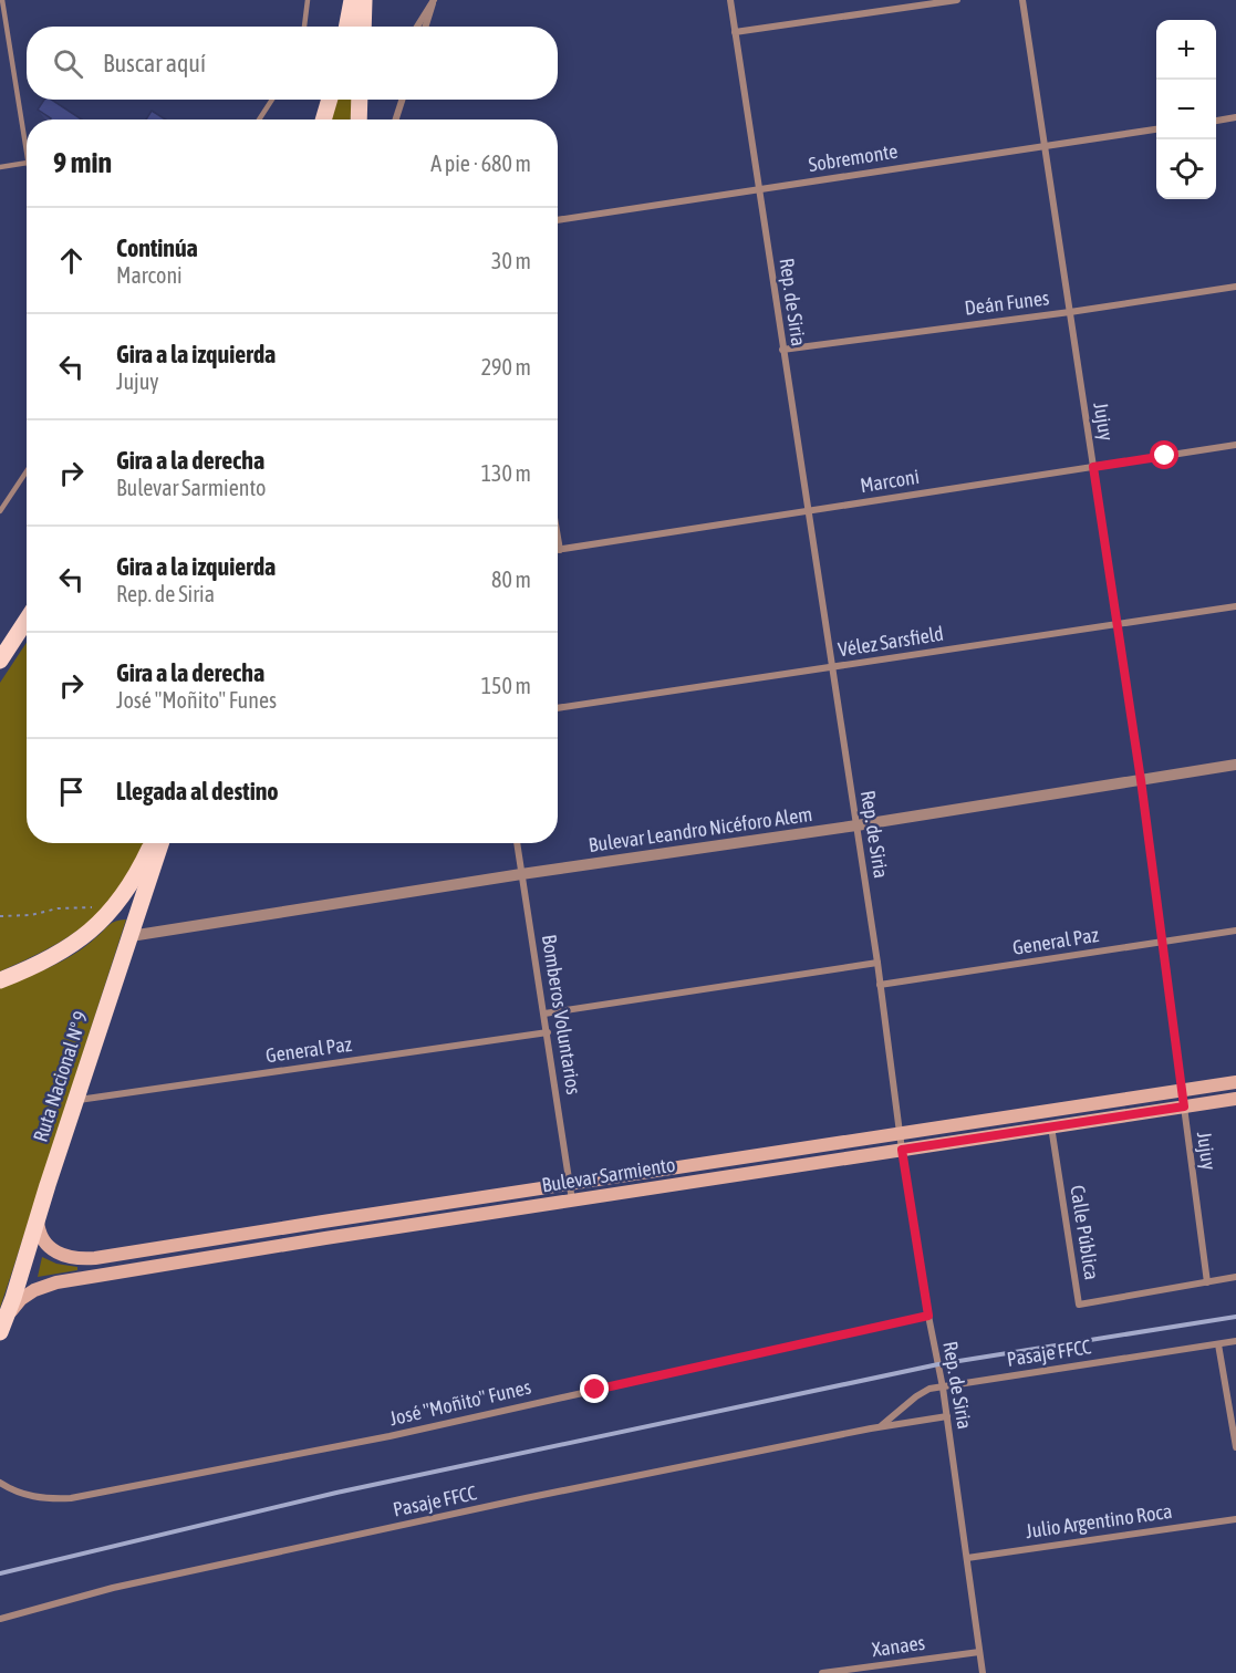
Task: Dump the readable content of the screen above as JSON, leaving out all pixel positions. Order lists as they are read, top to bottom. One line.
{"streets":{"main road":["Ruta Nacional Nº 9","Bulevar Sarmiento"],"street":["Sobremonte","Rep. de Siria","Deán Funes","Jujuy","Marconi","Vélez Sarsfield","Bulevar Leandro Nicéforo Alem","General Paz","Bomberos Voluntarios","Calle Pública","Pasaje FFCC","José \"Moñito\" Funes","Julio Argentino Roca","Xanaes"]},"crossings":[["Sobremonte","Rep. de Siria"],["Sobremonte","Jujuy"],["Rep. de Siria","Deán Funes"],["Rep. de Siria","Marconi"],["Rep. de Siria","Vélez Sarsfield"],["Rep. de Siria","Bulevar Leandro Nicéforo Alem"],["Rep. de Siria","General Paz"],["Rep. de Siria","Bulevar Sarmiento"],["Rep. de Siria","Pasaje FFCC"],["Rep. de Siria","José \"Moñito\" Funes"],["Rep. de Siria","Julio Argentino Roca"],["Rep. de Siria","Xanaes"],["Deán Funes","Jujuy"],["Jujuy","Marconi"],["Jujuy","Vélez Sarsfield"],["Jujuy","Bulevar Leandro Nicéforo Alem"],["Jujuy","General Paz"],["Jujuy","Bulevar Sarmiento"],["Jujuy","Calle Pública"],["Bulevar Leandro Nicéforo Alem","Bomberos Voluntarios"],["Bulevar Leandro Nicéforo Alem","Ruta Nacional Nº 9"],["General Paz","Bomberos Voluntarios"],["General Paz","Ruta Nacional Nº 9"],["Bomberos Voluntarios","Bulevar Sarmiento"],["Ruta Nacional Nº 9","Bulevar Sarmiento"],["Bulevar Sarmiento","Calle Pública"]],"page":{"map_buttons":["+","−"],"search":"Buscar aquí","heading":["9 min","A pie · 680 m"],"list":[["Continúa","Marconi","30 m"],["Gira a la izquierda","Jujuy","290 m"],["Gira a la derecha","Bulevar Sarmiento","130 m"],["Gira a la izquierda","Rep. de Siria","80 m"],["Gira a la derecha","José \"Moñito\" Funes","150 m"],"Llegada al destino"]}}
